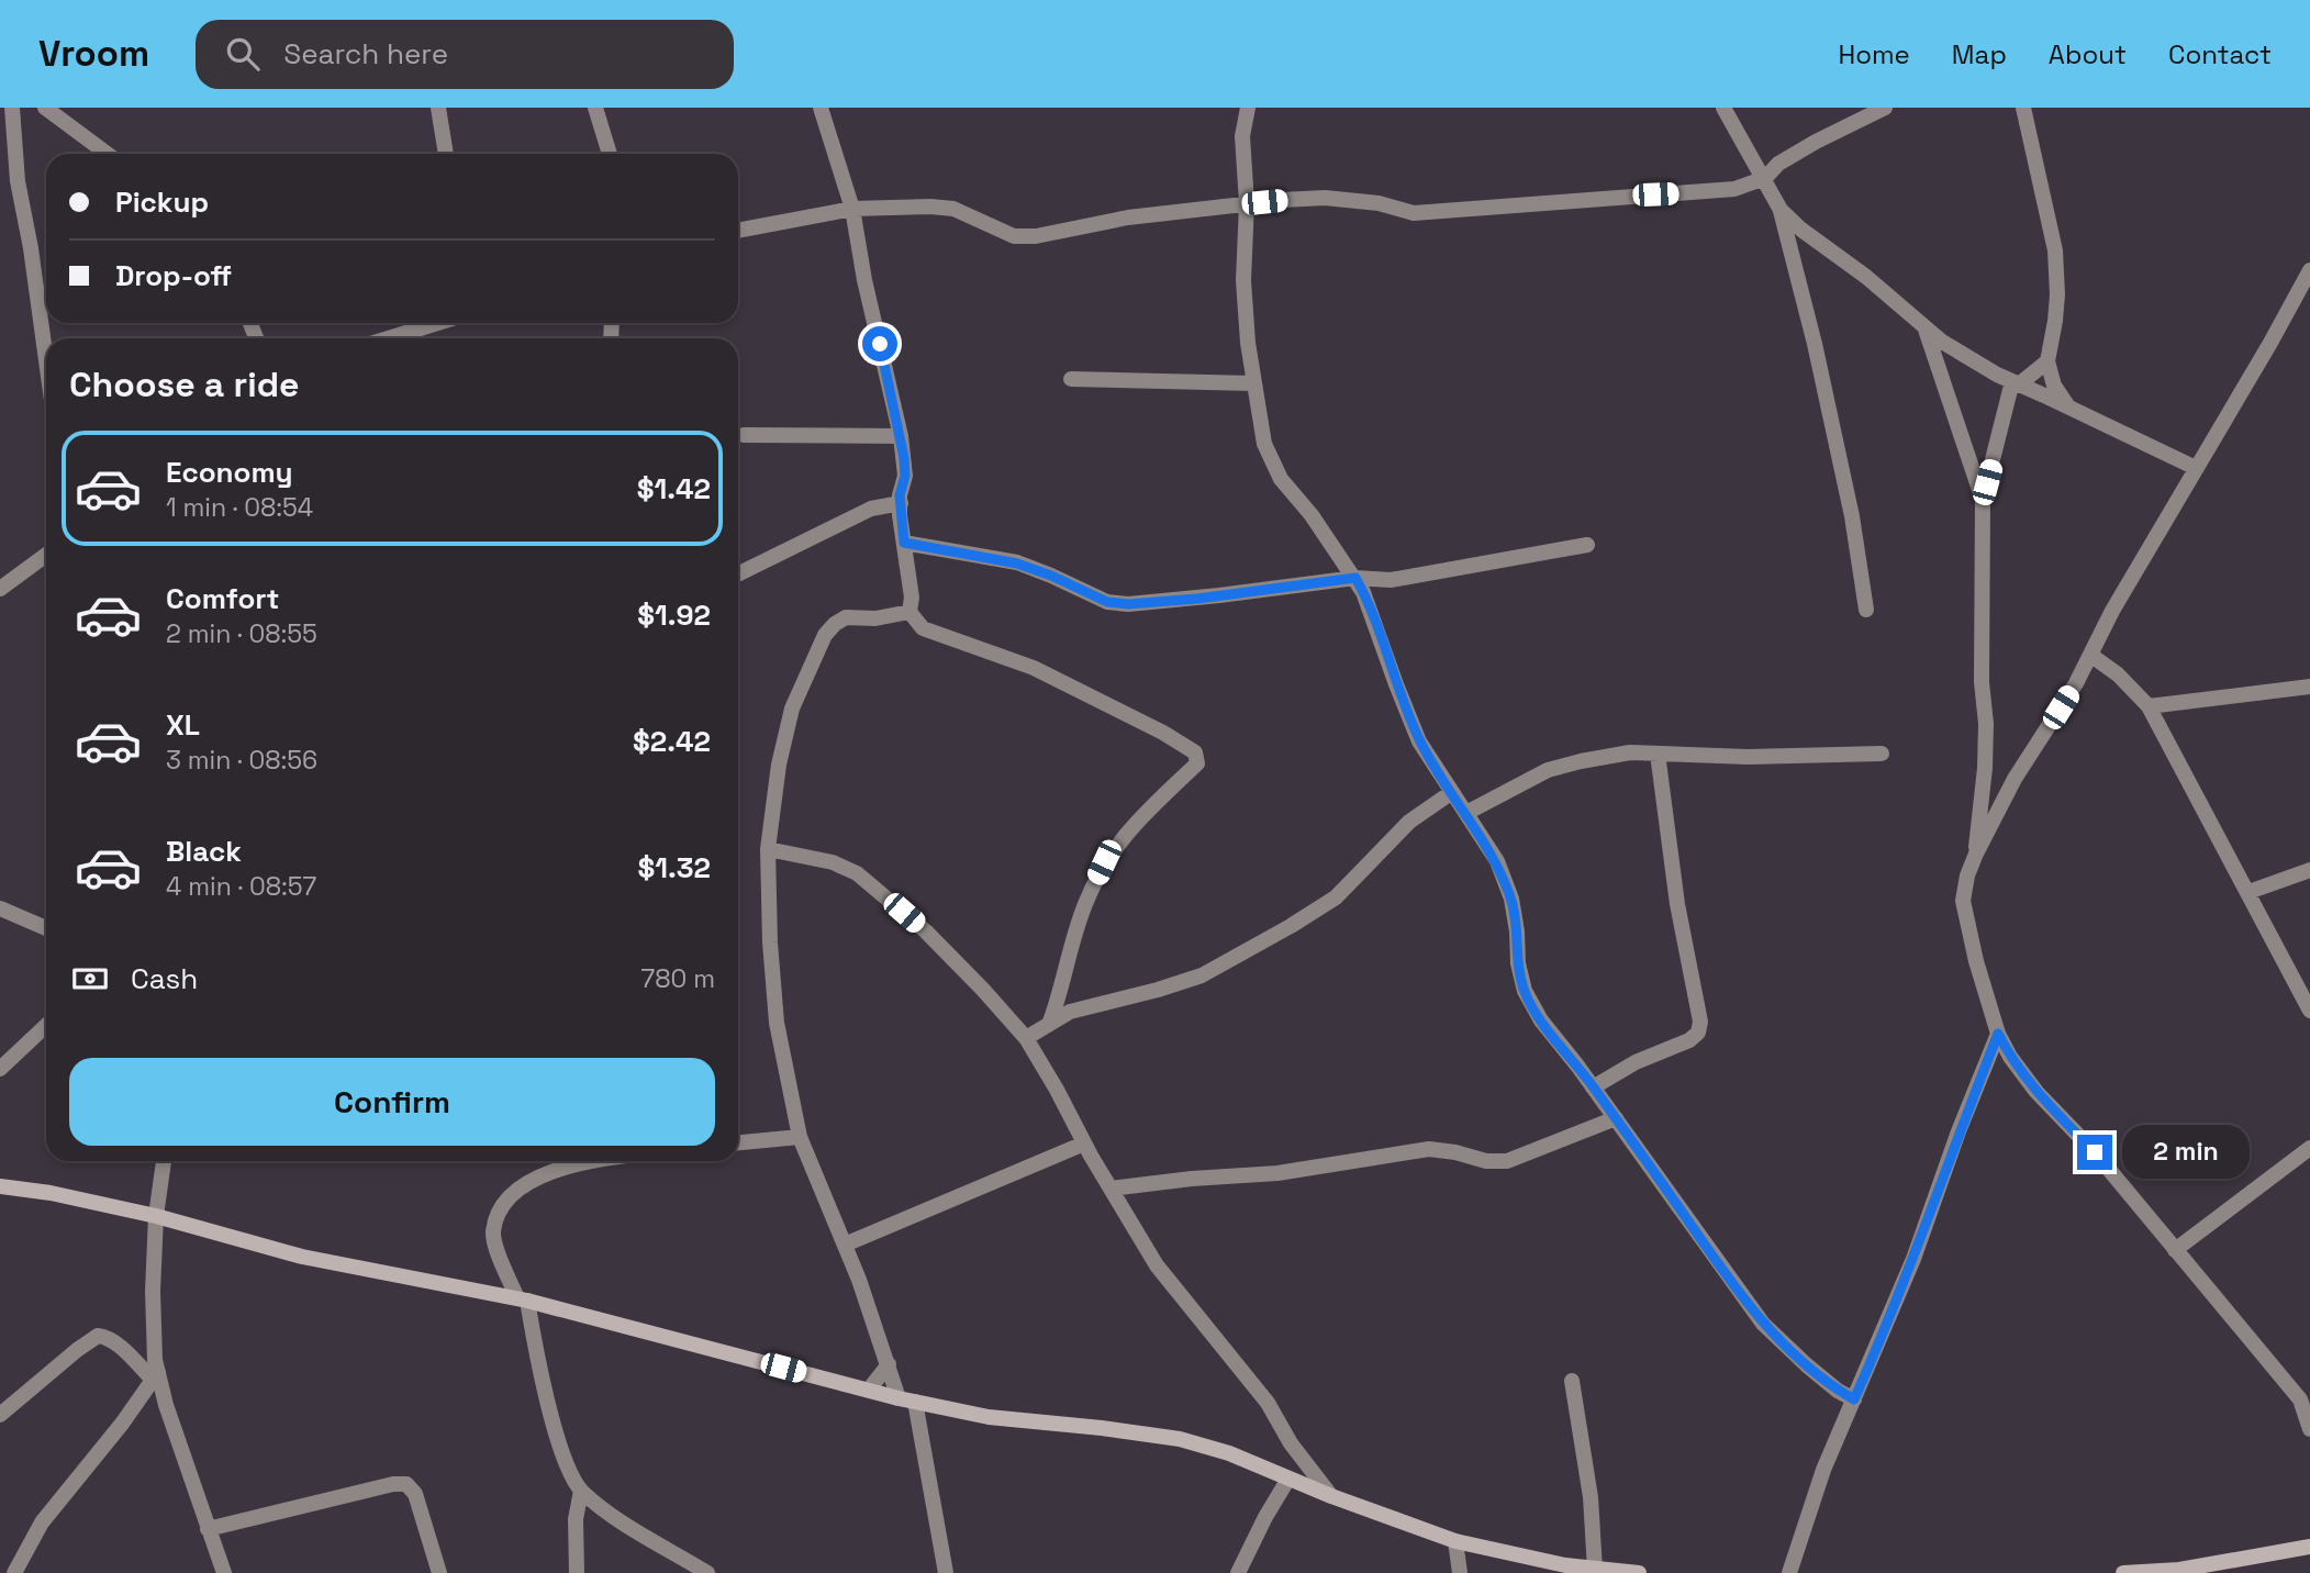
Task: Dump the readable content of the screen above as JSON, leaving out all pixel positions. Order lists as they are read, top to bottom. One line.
{"page":{"header":"Vroom","search":"Search here","nav":["Home","Map","About","Contact"],"banner":["Pickup","Drop-off"],"heading":"Choose a ride","list":[{"name":"Economy","note":"1 min · 08:54","value":"$1.42"},{"name":"Comfort","note":"2 min · 08:55","value":"$1.92"},{"name":"XL","note":"3 min · 08:56","value":"$2.42"},{"name":"Black","note":"4 min · 08:57","value":"$1.32"}],"pay":["Cash","780 m"],"buttons":"Confirm","bubble":"2 min"}}
